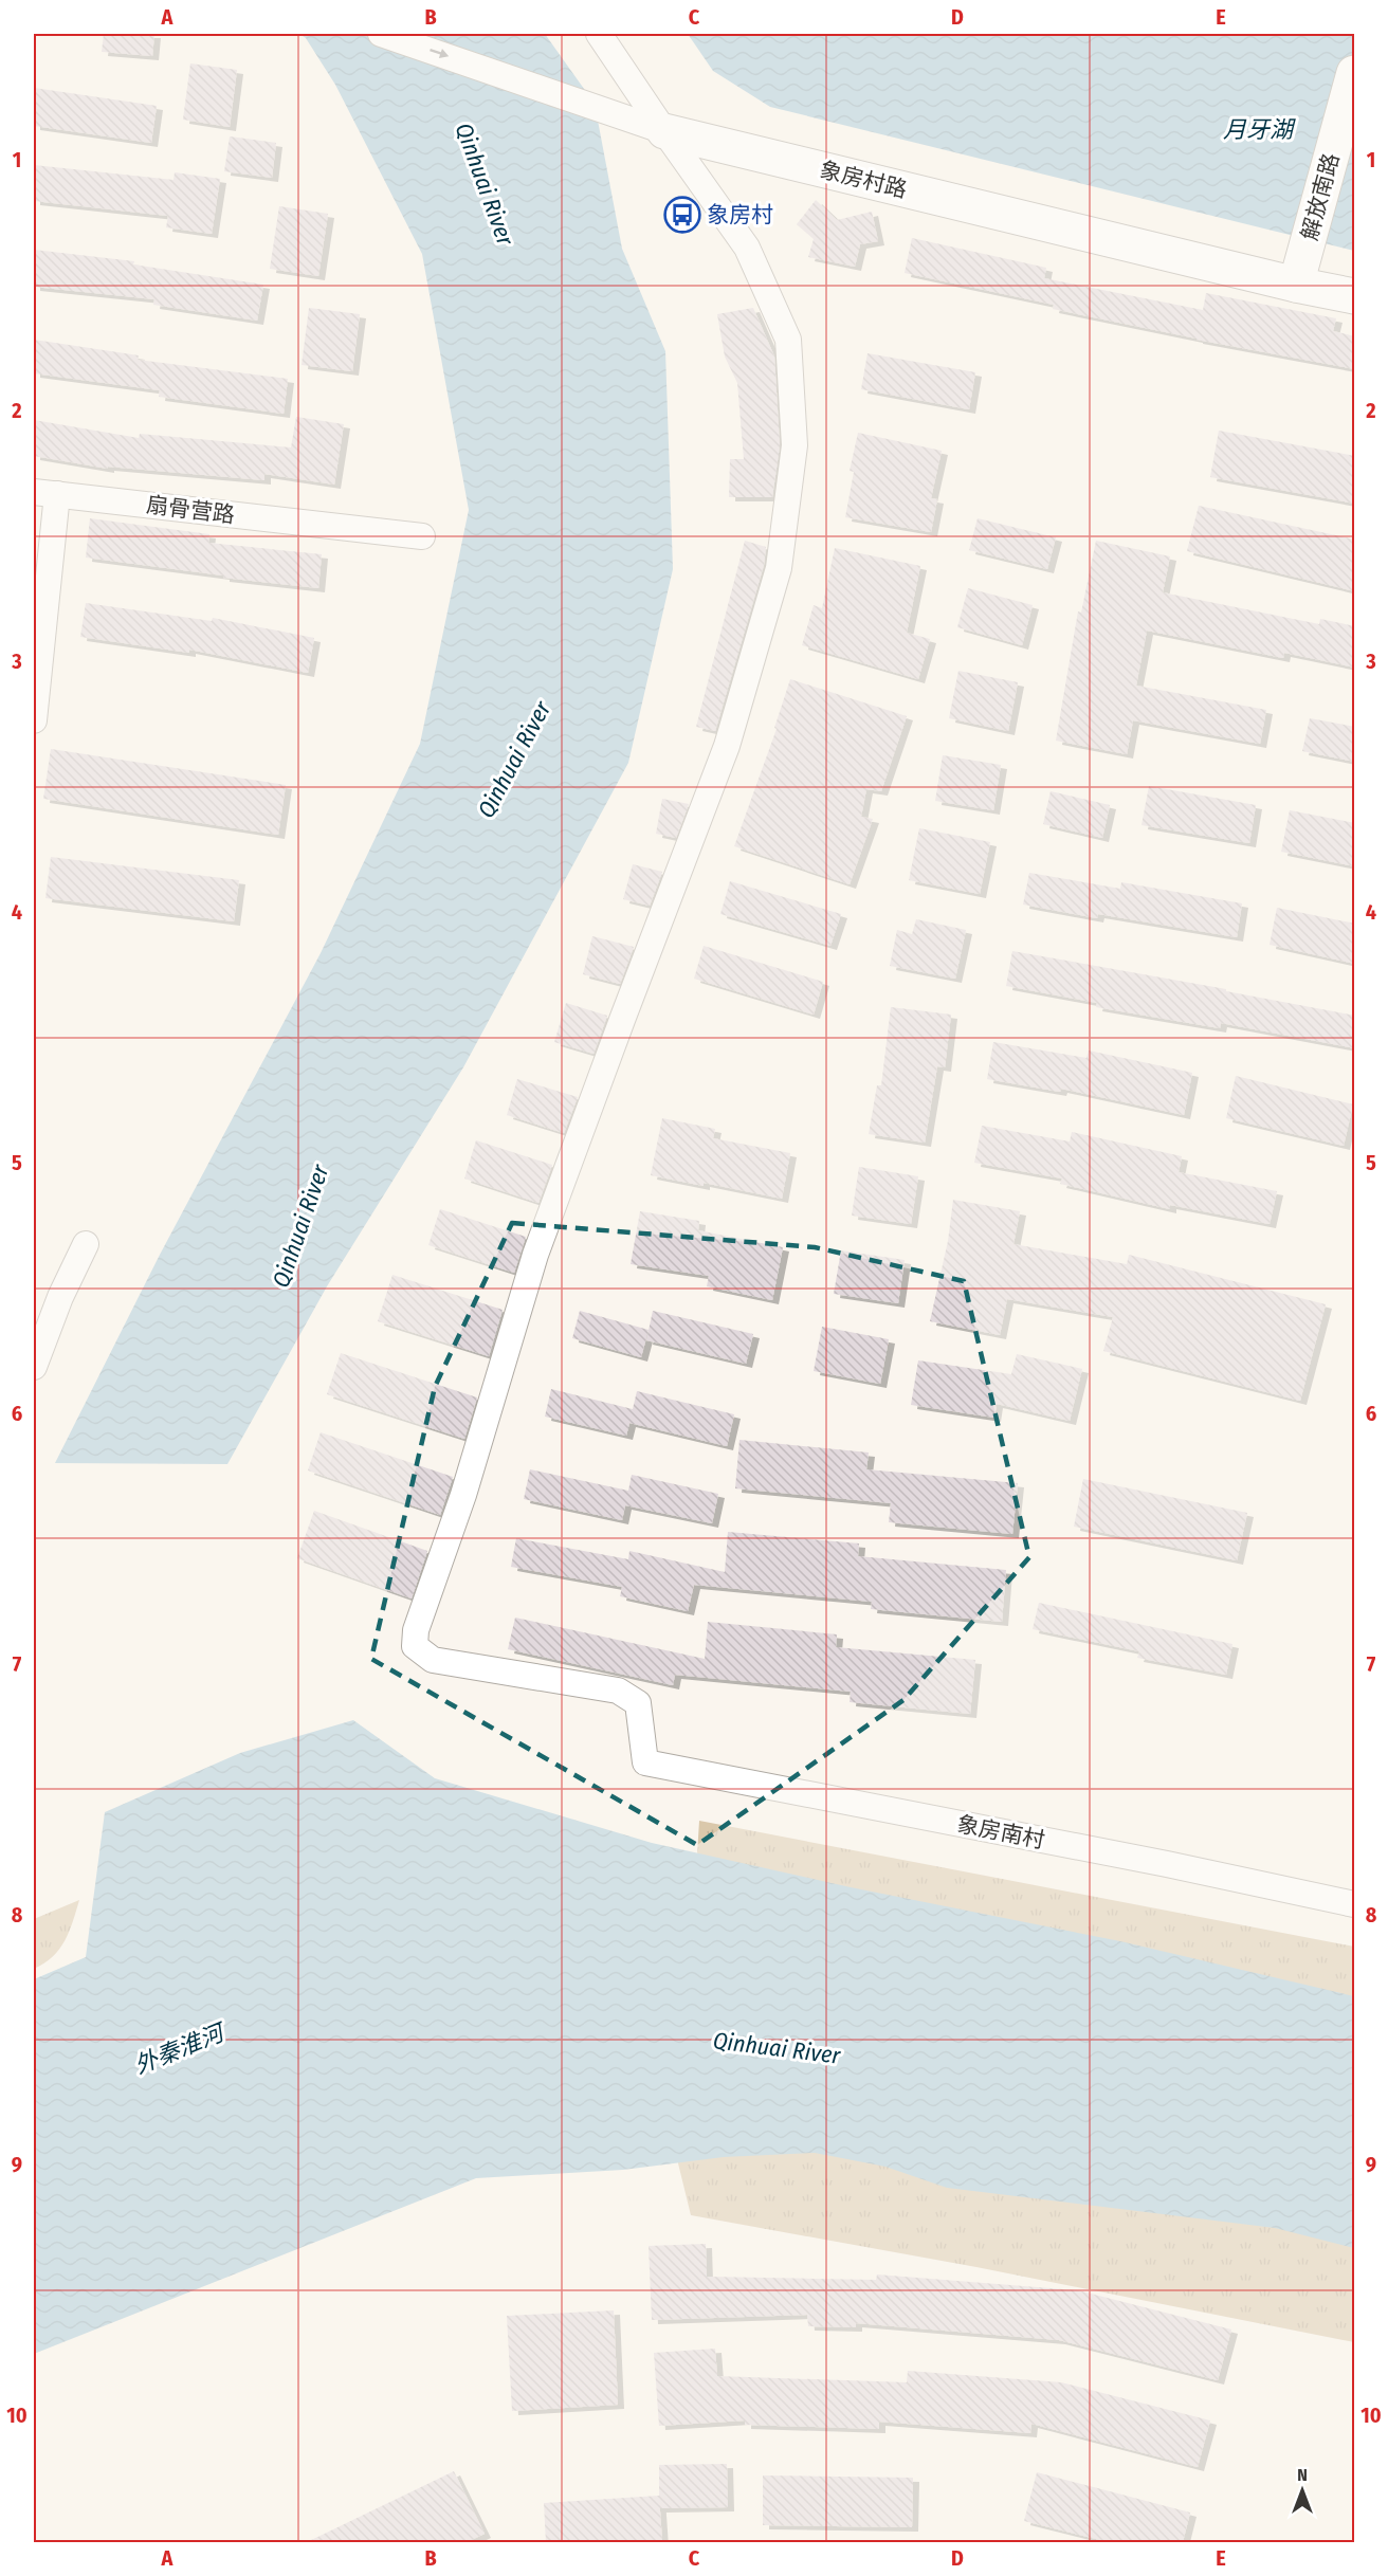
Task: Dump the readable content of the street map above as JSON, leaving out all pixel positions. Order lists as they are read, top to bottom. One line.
{"streets":{"street":["象房村路","解放南路","扇骨营路","象房南村"]},"crossings":[["象房村路","解放南路"],["象房村路","象房南村"]],"water":["月牙湖","Qinhuai River","外秦淮河"],"places":{"bus stop":["象房村"]},"north":"top","grid":{"columns":["A","B","C","D","E"],"rows":["1","2","3","4","5","6","7","8","9","10"]}}
